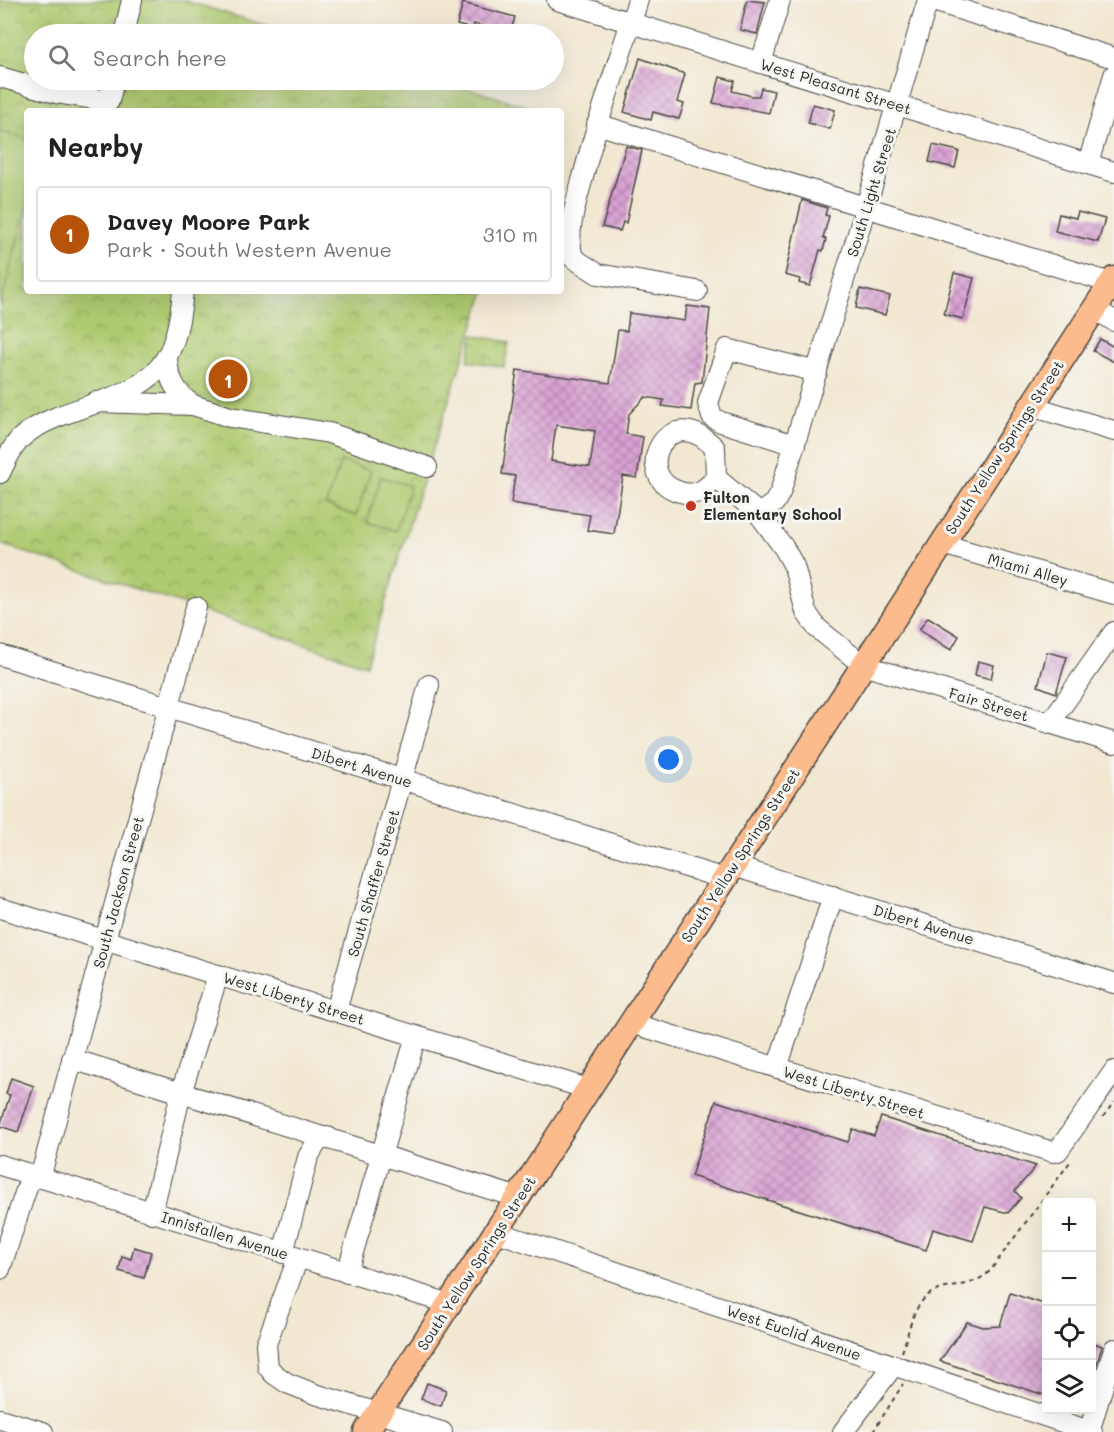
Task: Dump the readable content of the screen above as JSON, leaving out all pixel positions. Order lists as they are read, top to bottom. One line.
{"streets":{"main road":["South Yellow Springs Street"],"street":["West Pleasant Street","South Light Street","Miami Alley","Fair Street","Dibert Avenue","South Shaffer Street","South Jackson Street","West Liberty Street","Innisfallen Avenue","West Euclid Avenue"]},"crossings":[["West Pleasant Street","South Light Street"],["South Yellow Springs Street","Miami Alley"],["South Yellow Springs Street","Fair Street"],["South Yellow Springs Street","Dibert Avenue"],["South Yellow Springs Street","West Liberty Street"],["South Yellow Springs Street","Innisfallen Avenue"],["South Yellow Springs Street","West Euclid Avenue"],["Dibert Avenue","South Shaffer Street"],["Dibert Avenue","South Jackson Street"],["South Shaffer Street","West Liberty Street"],["South Jackson Street","West Liberty Street"],["South Jackson Street","Innisfallen Avenue"]],"places":["Fulton Elementary School"],"page":{"search":"Search here","heading":"Nearby","list":[{"mark":"1","name":"Davey Moore Park","note":"Park · South Western Avenue","value":"310 m"}],"pins":"1","map_buttons":["+","−"]}}
